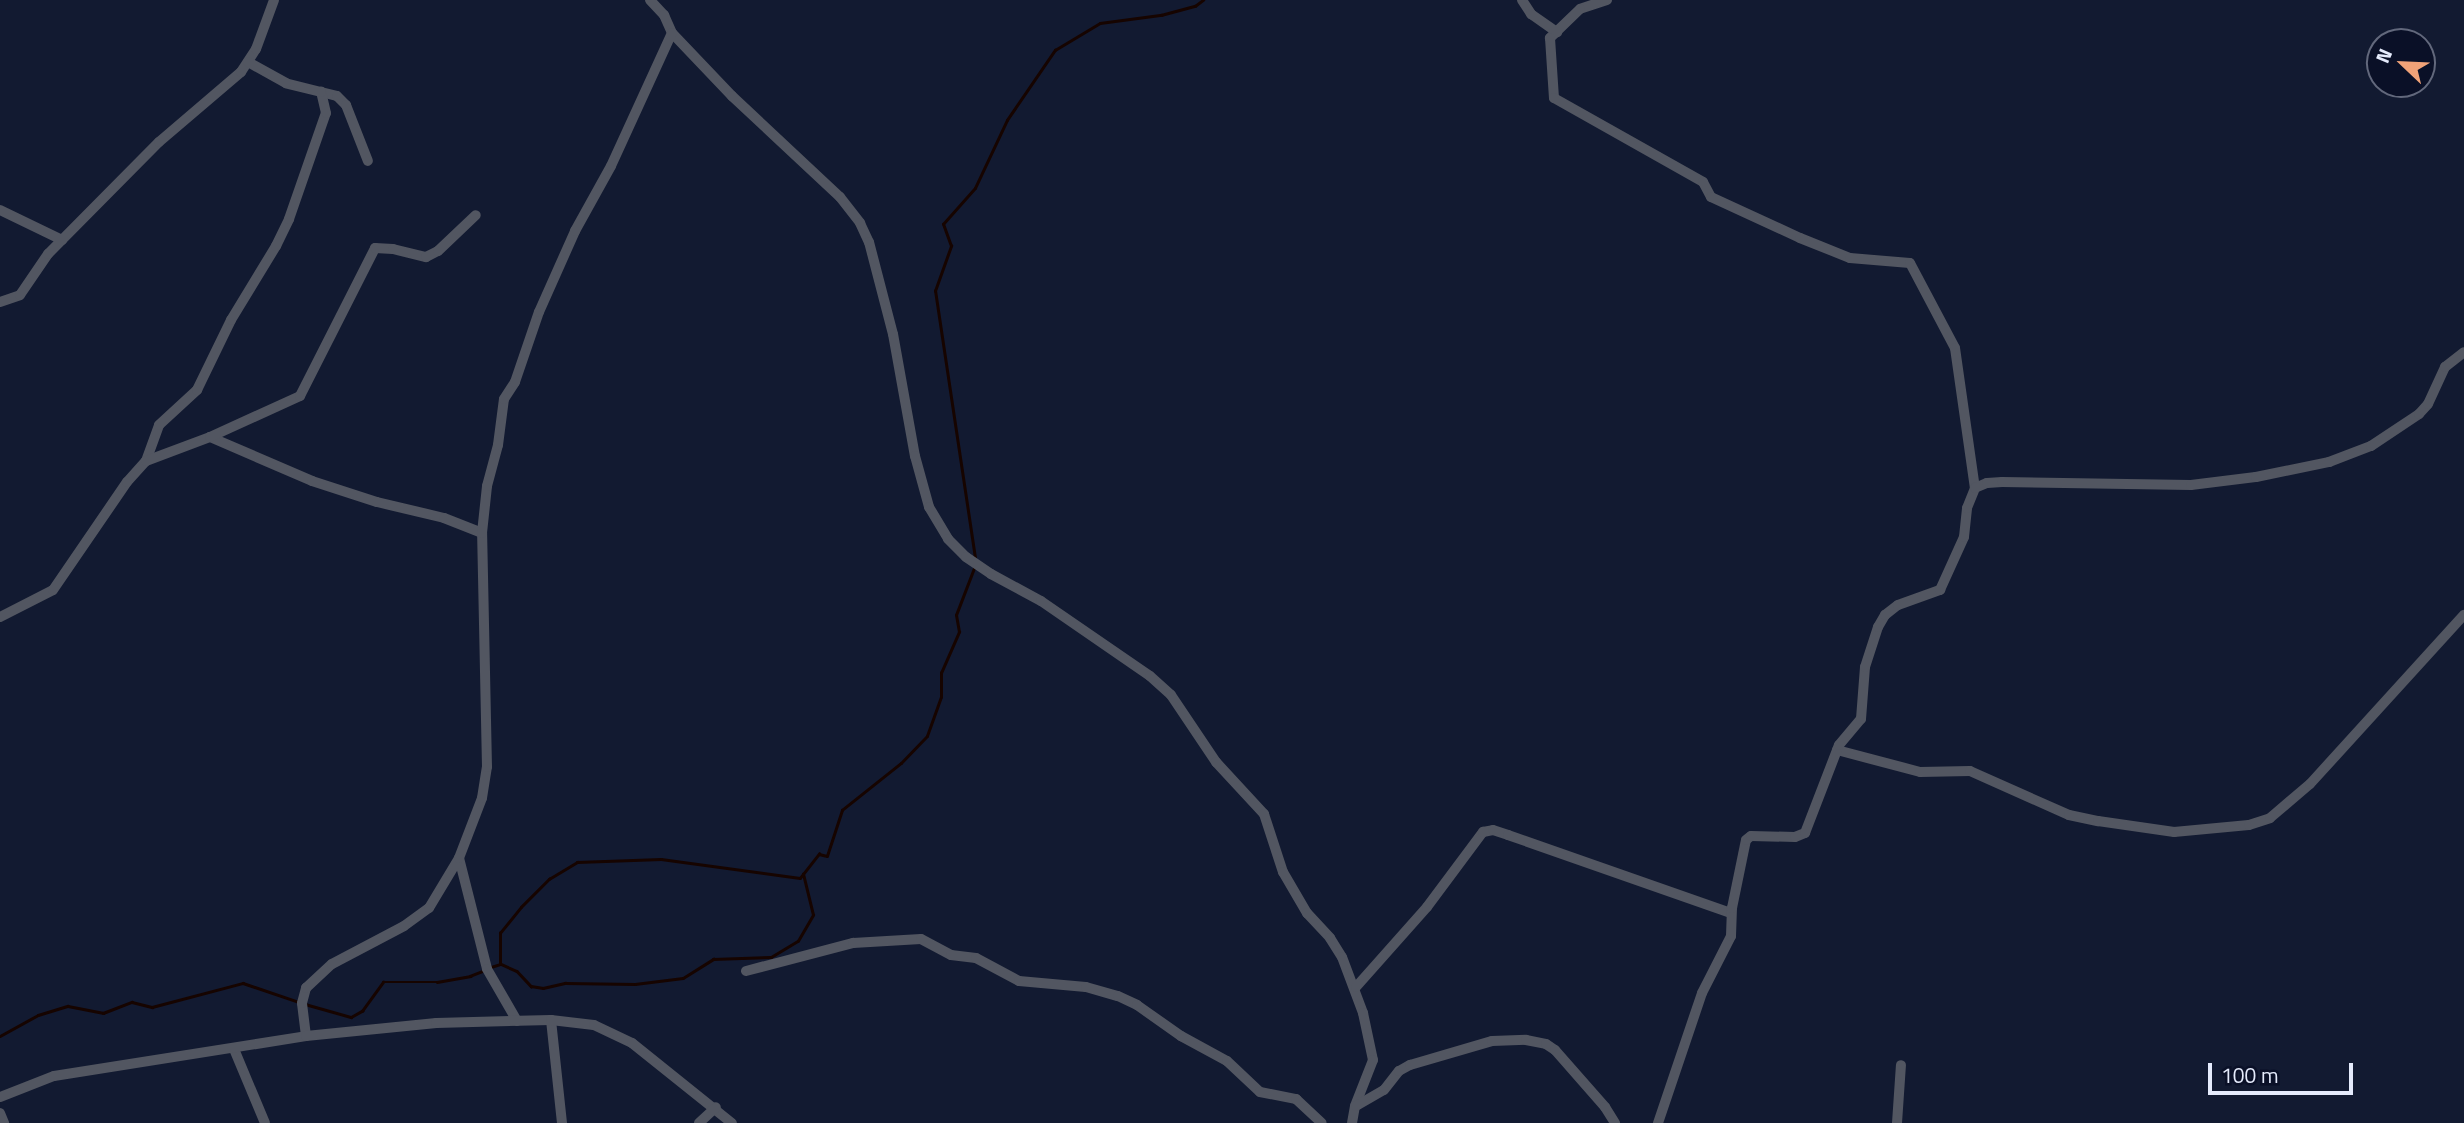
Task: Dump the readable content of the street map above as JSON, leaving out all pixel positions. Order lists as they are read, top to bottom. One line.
{"scale_bar":"100 m","north":"top left"}
